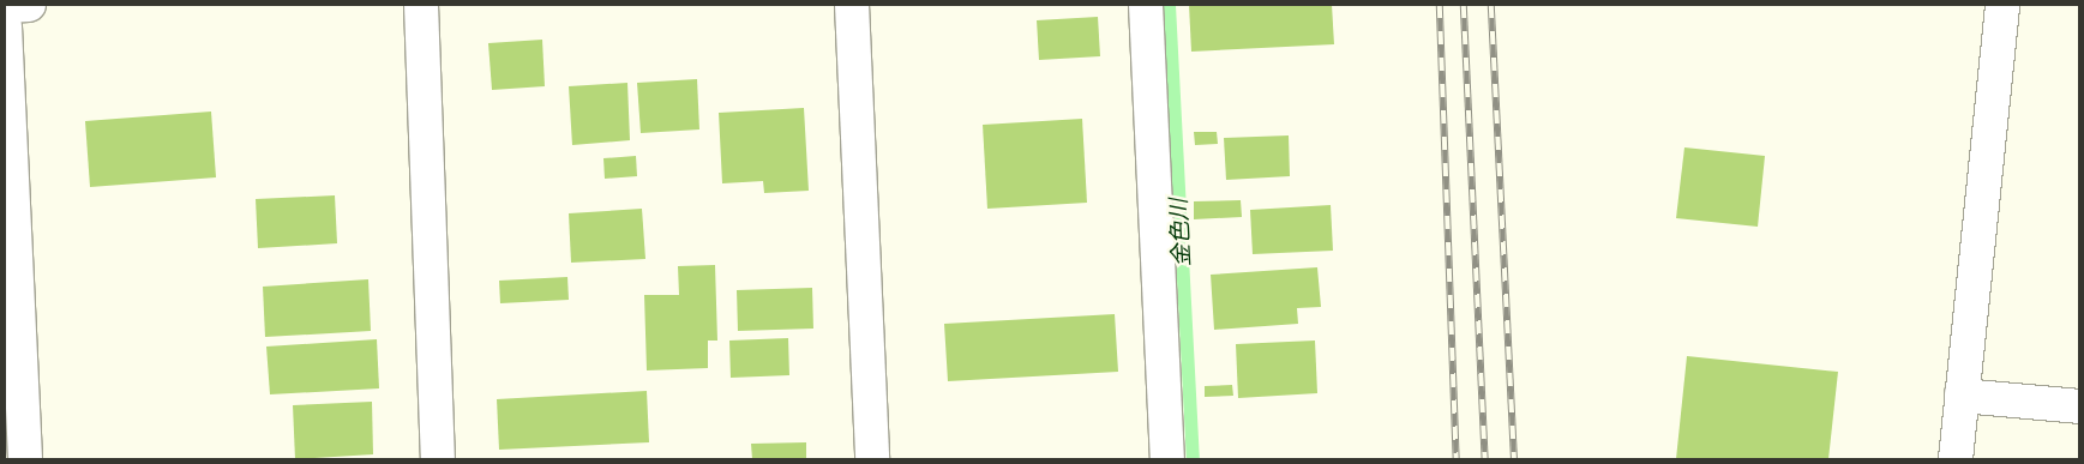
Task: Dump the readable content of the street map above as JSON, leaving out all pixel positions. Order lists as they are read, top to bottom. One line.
{"water":["金色川"]}
